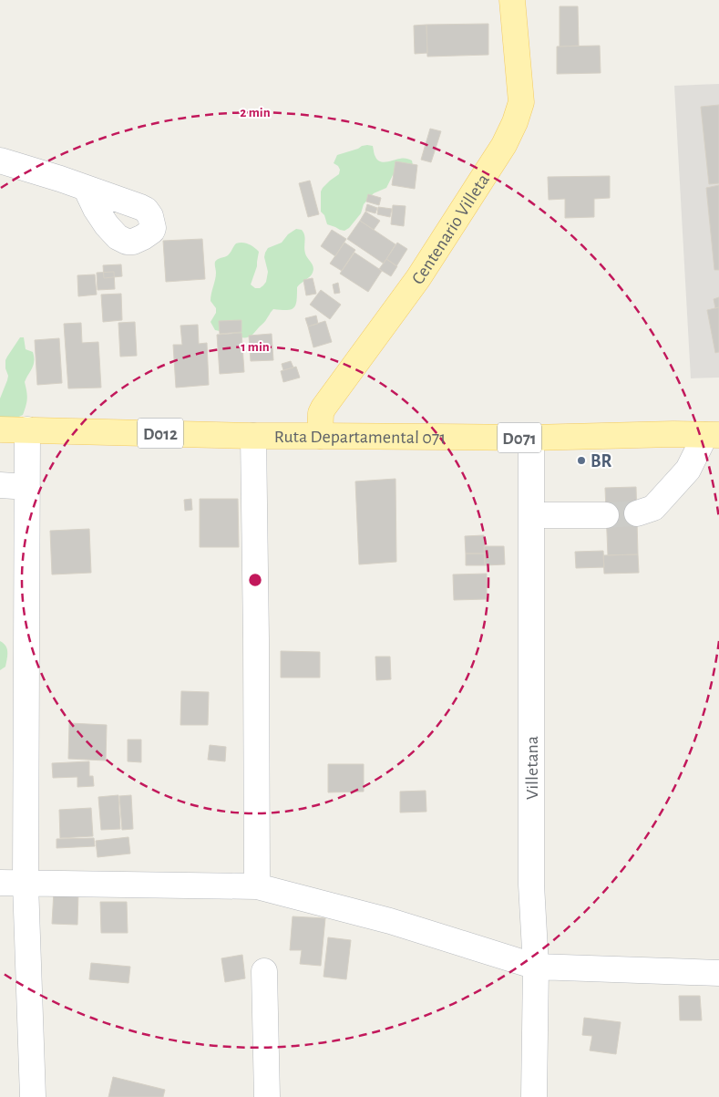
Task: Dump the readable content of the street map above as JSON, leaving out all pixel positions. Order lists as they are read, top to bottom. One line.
{"streets":{"main road":["Centenario Villeta","D012","Ruta Departamental 071","D071"],"street":["Villetana"]},"crossings":[["Centenario Villeta","Ruta Departamental 071"],["Ruta Departamental 071","Villetana"]],"places":["BR"],"rings":["2 min","1 min"]}
